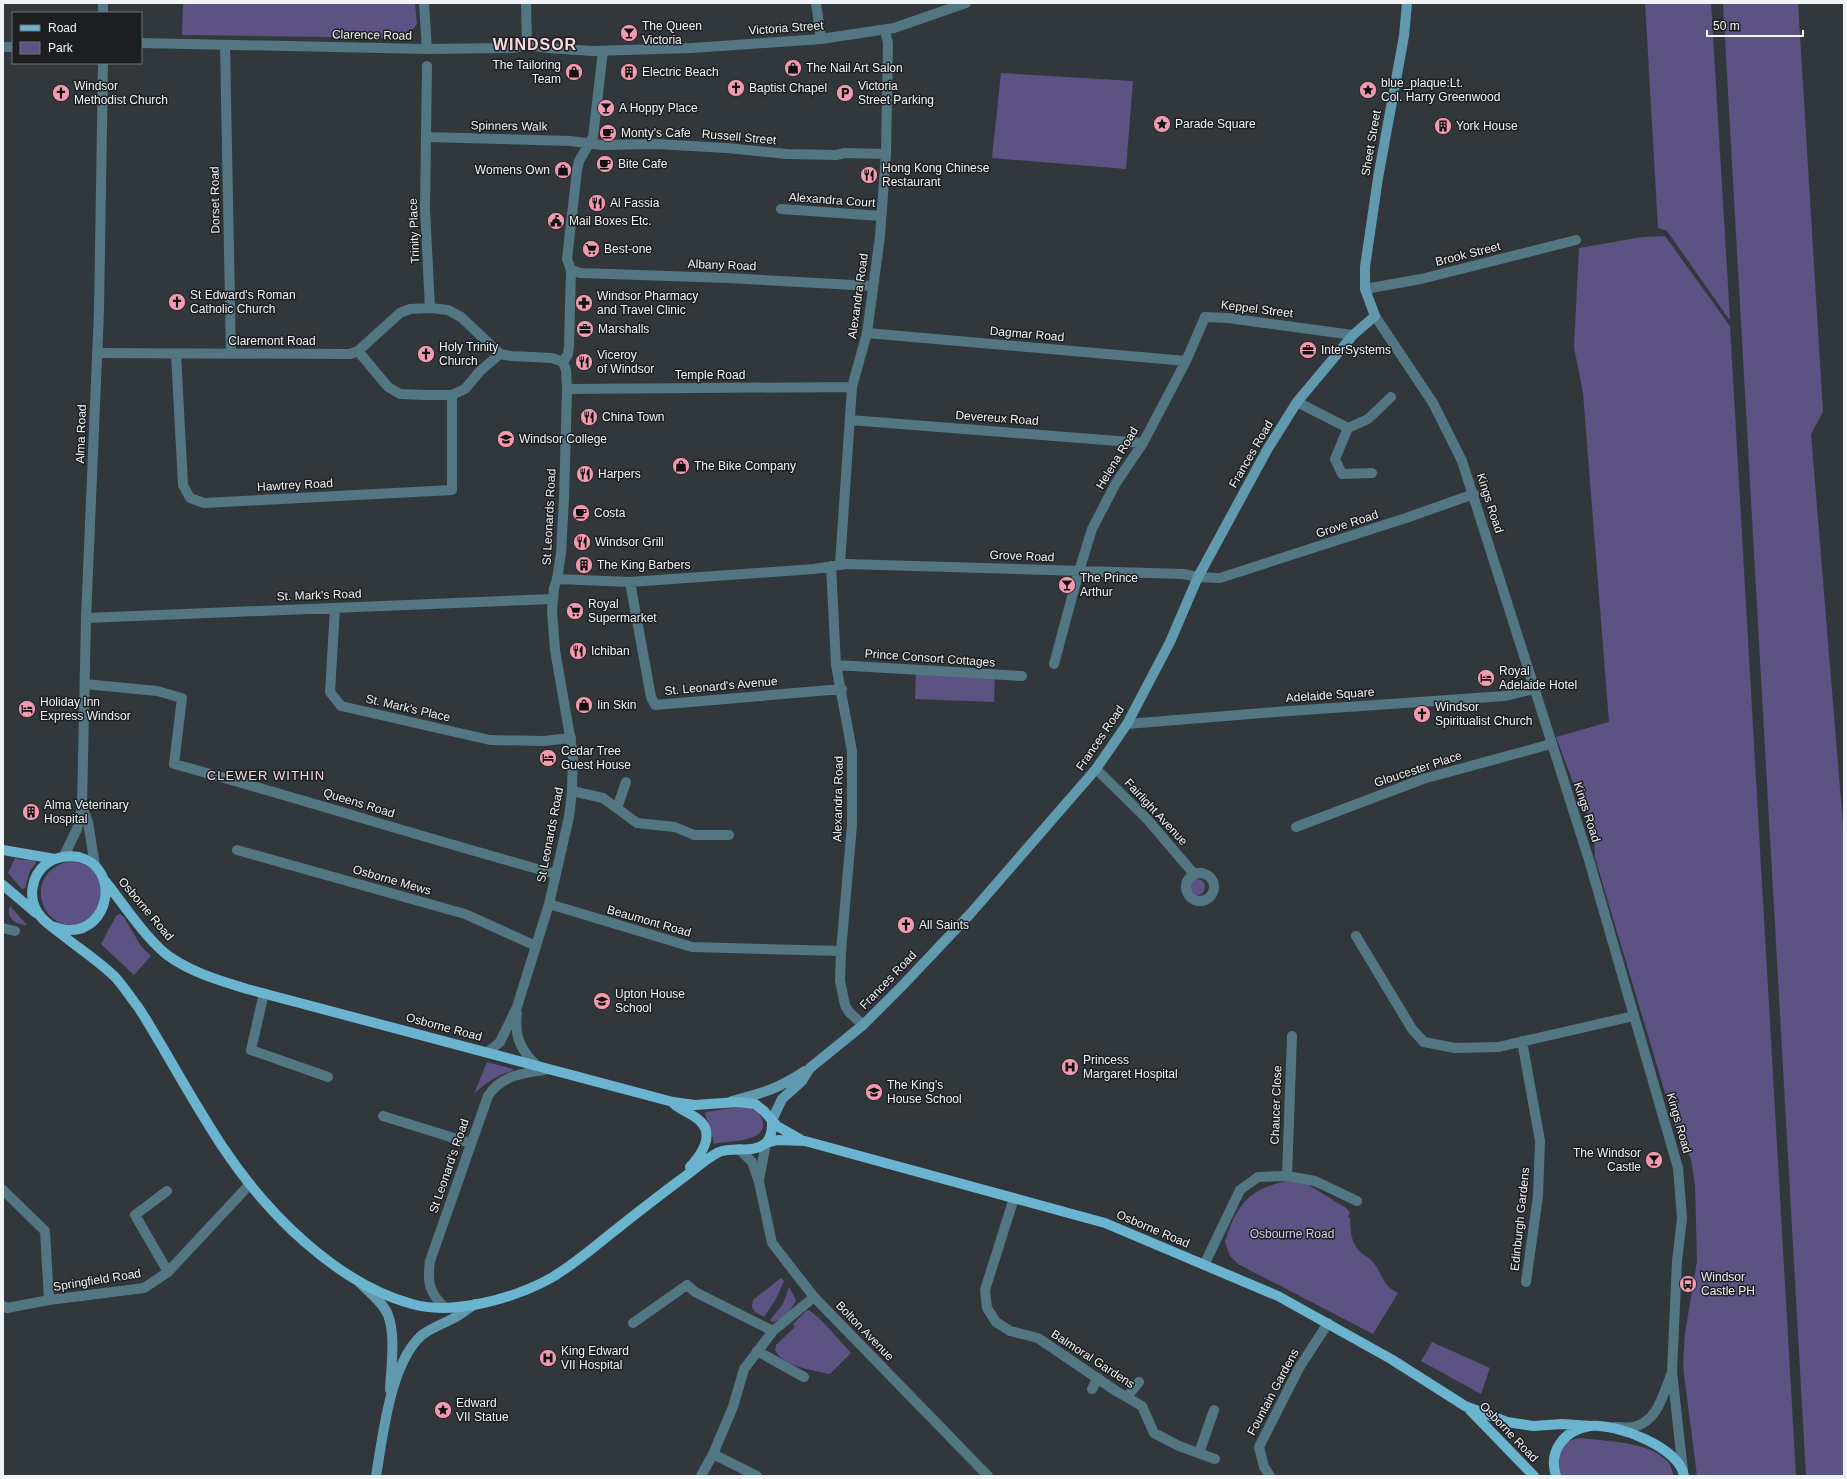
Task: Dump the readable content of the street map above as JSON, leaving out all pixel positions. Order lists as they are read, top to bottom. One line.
{"streets":{"main road":["Sheet Street","Frances Road","Kings Road","Osborne Road"],"street":["Victoria Street","Clarence Road","Spinners Walk","Russell Street","Dorset Road","Alexandra Court","Trinity Place","Brook Street","Albany Road","Alexandra Road","Keppel Street","Dagmar Road","Claremont Road","Temple Road","Devereux Road","Alma Road","Helena Road","Hawtrey Road","St Leonards Road","Grove Road","St. Mark's Road","Prince Consort Cottages","St. Leonard's Avenue","Adelaide Square","St. Mark's Place","Gloucester Place","Queens Road","Fairlight Avenue","Osborne Mews","Beaumont Road","Chaucer Close","St Leonard's Road","Edinburgh Gardens","Springfield Road","Bolton Avenue","Balmoral Gardens","Fountain Gardens"]},"crossings":[["Victoria Street","Clarence Road"],["Victoria Street","Alexandra Road"],["Clarence Road","Dorset Road"],["Spinners Walk","Russell Street"],["Spinners Walk","Trinity Place"],["Russell Street","Alexandra Road"],["Sheet Street","Brook Street"],["Sheet Street","Kings Road"],["Dorset Road","Claremont Road"],["Alexandra Court","Alexandra Road"],["Brook Street","Kings Road"],["Albany Road","Alexandra Road"],["Alexandra Road","Dagmar Road"],["Alexandra Road","Temple Road"],["Alexandra Road","Devereux Road"],["Alexandra Road","Frances Road"],["Alexandra Road","Grove Road"],["Alexandra Road","Prince Consort Cottages"],["Alexandra Road","St. Leonard's Avenue"],["Alexandra Road","Beaumont Road"],["Keppel Street","Dagmar Road"],["Keppel Street","Frances Road"],["Keppel Street","Helena Road"],["Dagmar Road","Helena Road"],["Claremont Road","Alma Road"],["Claremont Road","Hawtrey Road"],["Temple Road","St Leonards Road"],["Devereux Road","Helena Road"],["Alma Road","St. Mark's Road"],["Alma Road","Queens Road"],["Alma Road","Osborne Road"],["Frances Road","Kings Road"],["Frances Road","Grove Road"],["Frances Road","Adelaide Square"],["Frances Road","Fairlight Avenue"],["Frances Road","Osborne Road"],["Helena Road","Grove Road"],["Kings Road","Grove Road"],["Kings Road","Adelaide Square"],["Kings Road","Gloucester Place"],["Kings Road","Osborne Road"],["St Leonards Road","Grove Road"],["St Leonards Road","St. Mark's Road"],["St Leonards Road","St. Mark's Place"],["St Leonards Road","Queens Road"],["St Leonards Road","Osborne Mews"],["St Leonards Road","Osborne Road"],["St Leonards Road","Beaumont Road"],["St Leonards Road","St Leonard's Road"],["Grove Road","St. Leonard's Avenue"],["St. Mark's Road","St. Mark's Place"],["Osborne Road","St Leonard's Road"],["Osborne Road","Bolton Avenue"],["Osborne Road","Balmoral Gardens"],["Osborne Road","Fountain Gardens"]],"districts":["WINDSOR","CLEWER WITHIN"],"parks":["Osbourne Road"],"places":{"bar":["The Queen Victoria","A Hoppy Place","The Prince Arthur","The Windsor Castle"],"shop":["The Nail Art Salon","The Tailoring Team","Womens Own","The Bike Company","Iin Skin"],"building":["Electric Beach","York House","The King Barbers","Alma Veterinary Hospital"],"church":["Baptist Chapel","Windsor Methodist Church","St Edward's Roman Catholic Church","Holy Trinity Church","Windsor Spiritualist Church","All Saints"],"place":["blue_plaque:Lt. Col. Harry Greenwood","Parade Square","Edward VII Statue"],"parking":["Victoria Street Parking"],"cafe":["Monty's Cafe","Bite Cafe","Costa"],"restaurant":["Hong Kong Chinese Restaurant","Al Fassia","Viceroy of Windsor","China Town","Harpers","Windsor Grill","Ichiban"],"public building":["Mail Boxes Etc."],"supermarket":["Best-one","Royal Supermarket"],"pharmacy":["Windsor Pharmacy and Travel Clinic"],"office":["Marshalls","InterSystems"],"school or university":["Windsor College","Upton House School","The King's House School"],"hotel":["Royal Adelaide Hotel","Holiday Inn Express Windsor","Cedar Tree Guest House"],"hospital":["Princess Margaret Hospital","King Edward VII Hospital"],"bus stop":["Windsor Castle PH"]},"legend":["Road","Park"],"scale_bar":"50 m"}
